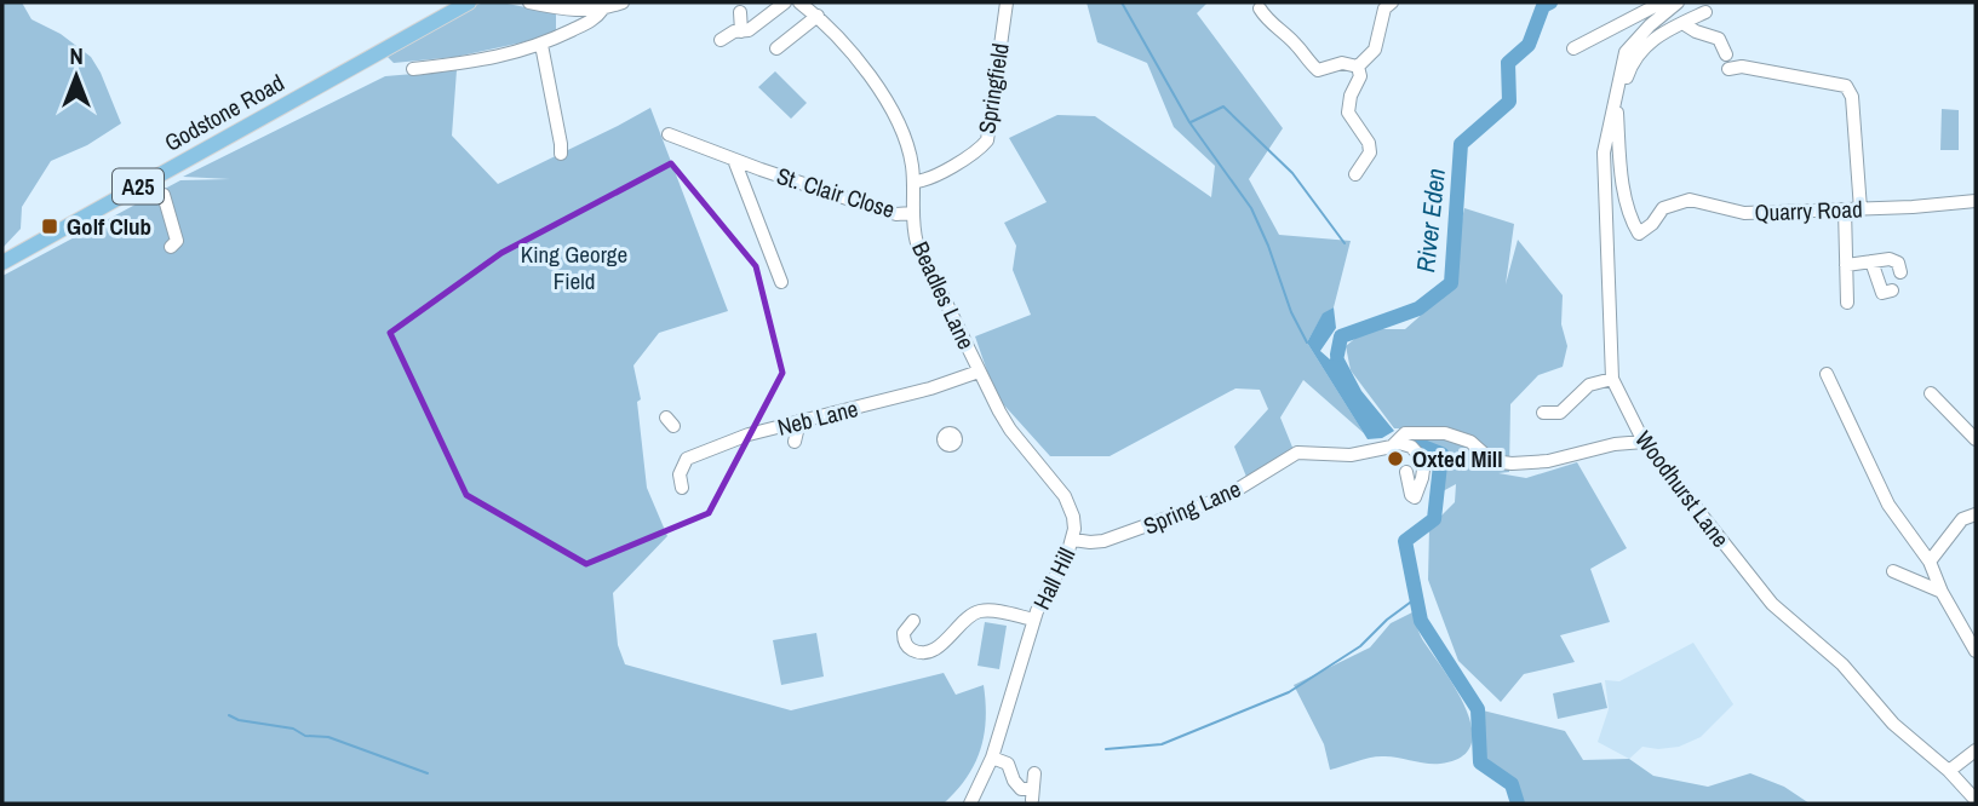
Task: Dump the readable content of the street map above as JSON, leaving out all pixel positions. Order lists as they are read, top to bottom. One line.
{"streets":{"main road":["Godstone Road","A25"],"street":["Springfield","St. Clair Close","Quarry Road","Beadles Lane","Neb Lane","Woodhurst Lane","Spring Lane","Hall Hill"]},"crossings":[["Springfield","Beadles Lane"],["St. Clair Close","Beadles Lane"],["Quarry Road","Woodhurst Lane"],["Beadles Lane","Neb Lane"],["Beadles Lane","Hall Hill"],["Neb Lane","Hall Hill"],["Woodhurst Lane","Spring Lane"],["Spring Lane","Hall Hill"]],"water":["River Eden"],"parks":["King George Field"],"places":{"transit":["Golf Club"],"other":["Oxted Mill"]},"north":"top"}
